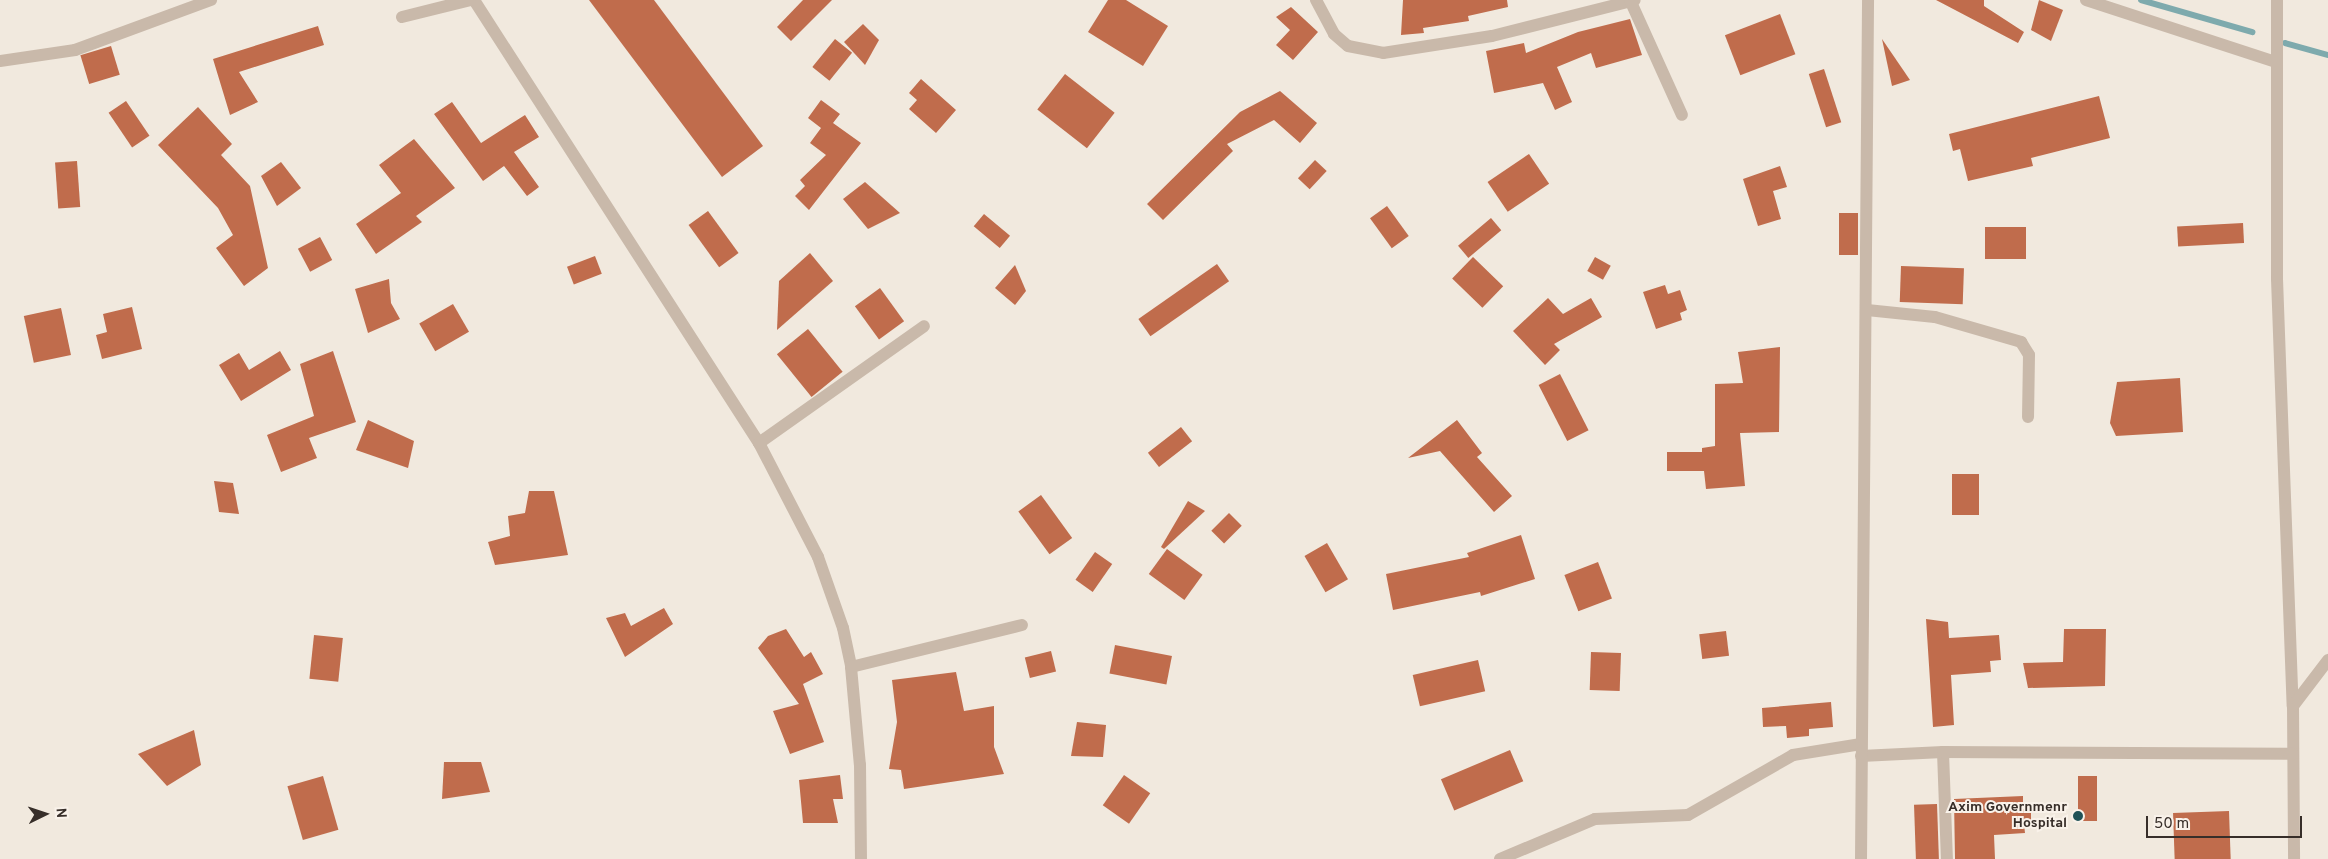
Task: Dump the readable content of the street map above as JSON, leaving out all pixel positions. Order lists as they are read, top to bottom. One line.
{"places":["Axim Governmenr Hospital"],"scale_bar":"50 m","north":"right"}
